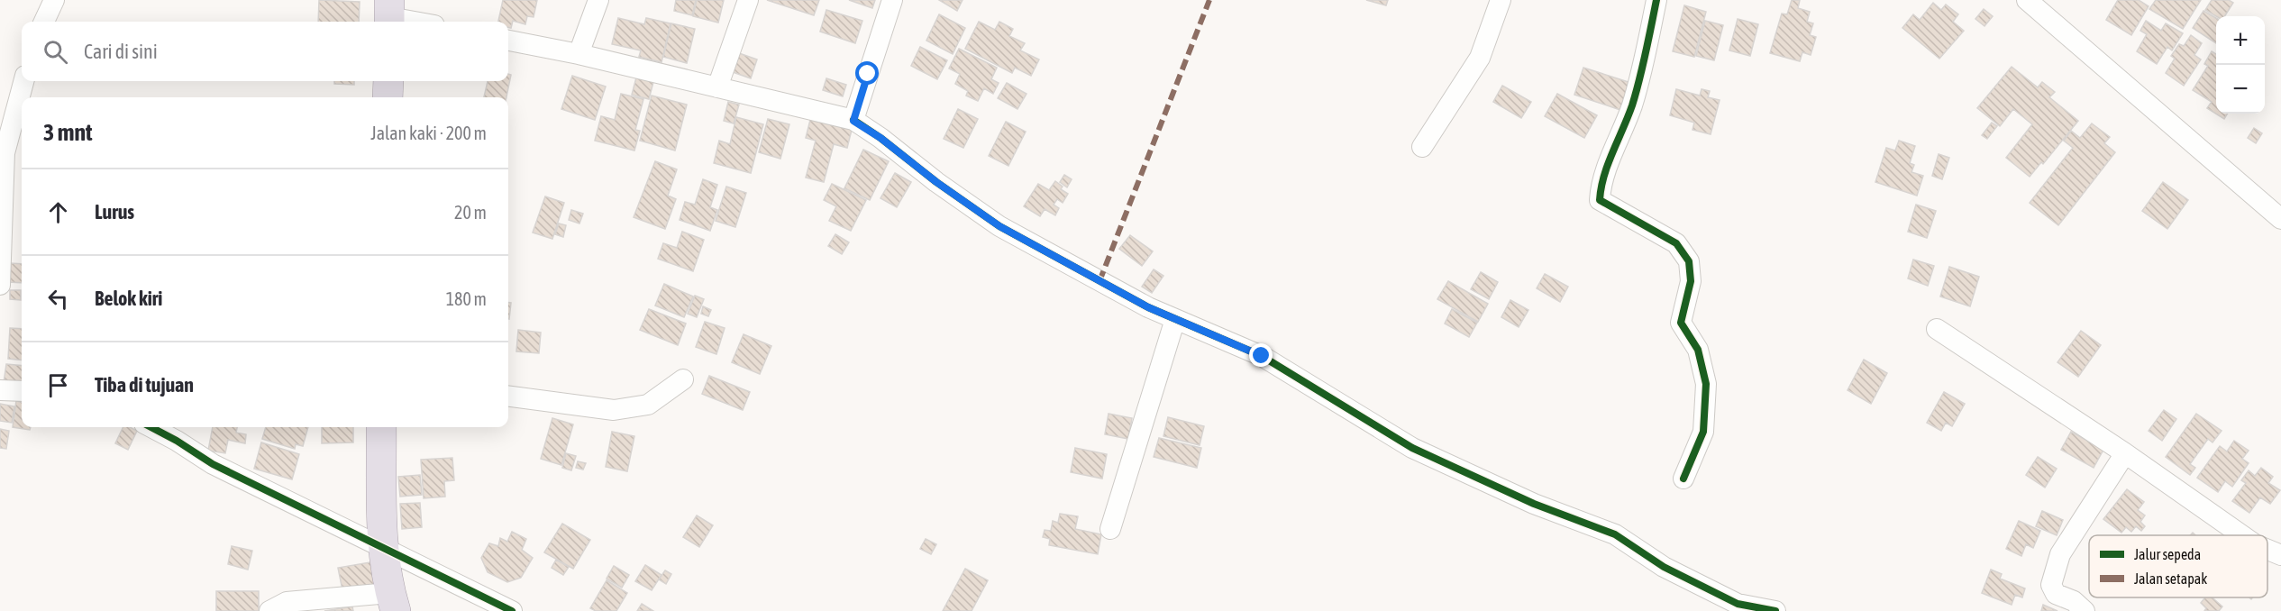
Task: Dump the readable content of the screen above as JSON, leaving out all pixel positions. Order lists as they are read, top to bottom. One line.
{"legend":["Jalur sepeda","Jalan setapak"],"page":{"map_buttons":["+","−"],"search":"Cari di sini","heading":["3 mnt","Jalan kaki · 200 m"],"list":[["Lurus","20 m"],["Belok kiri","180 m"],"Tiba di tujuan"]}}
